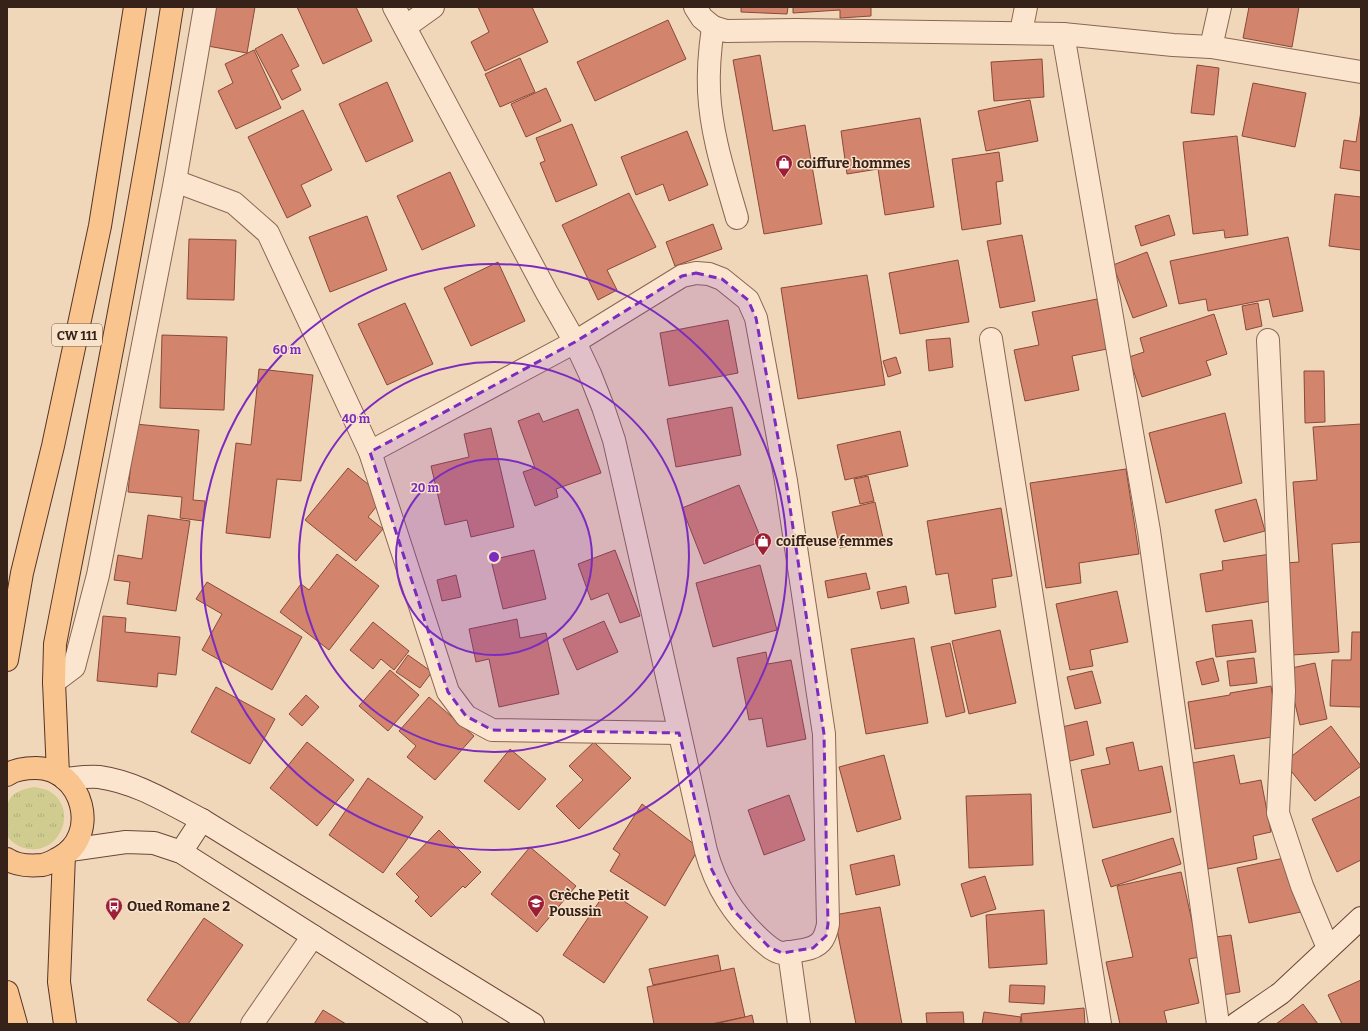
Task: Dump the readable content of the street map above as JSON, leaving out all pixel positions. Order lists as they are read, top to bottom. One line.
{"streets":{"main road":["CW 111"]},"places":{"shop":["coiffure hommes","coiffeuse femmes"],"school or university":["Crèche Petit Poussin"],"bus stop":["Oued Romane 2"]},"rings":["60 m","40 m","20 m"]}
